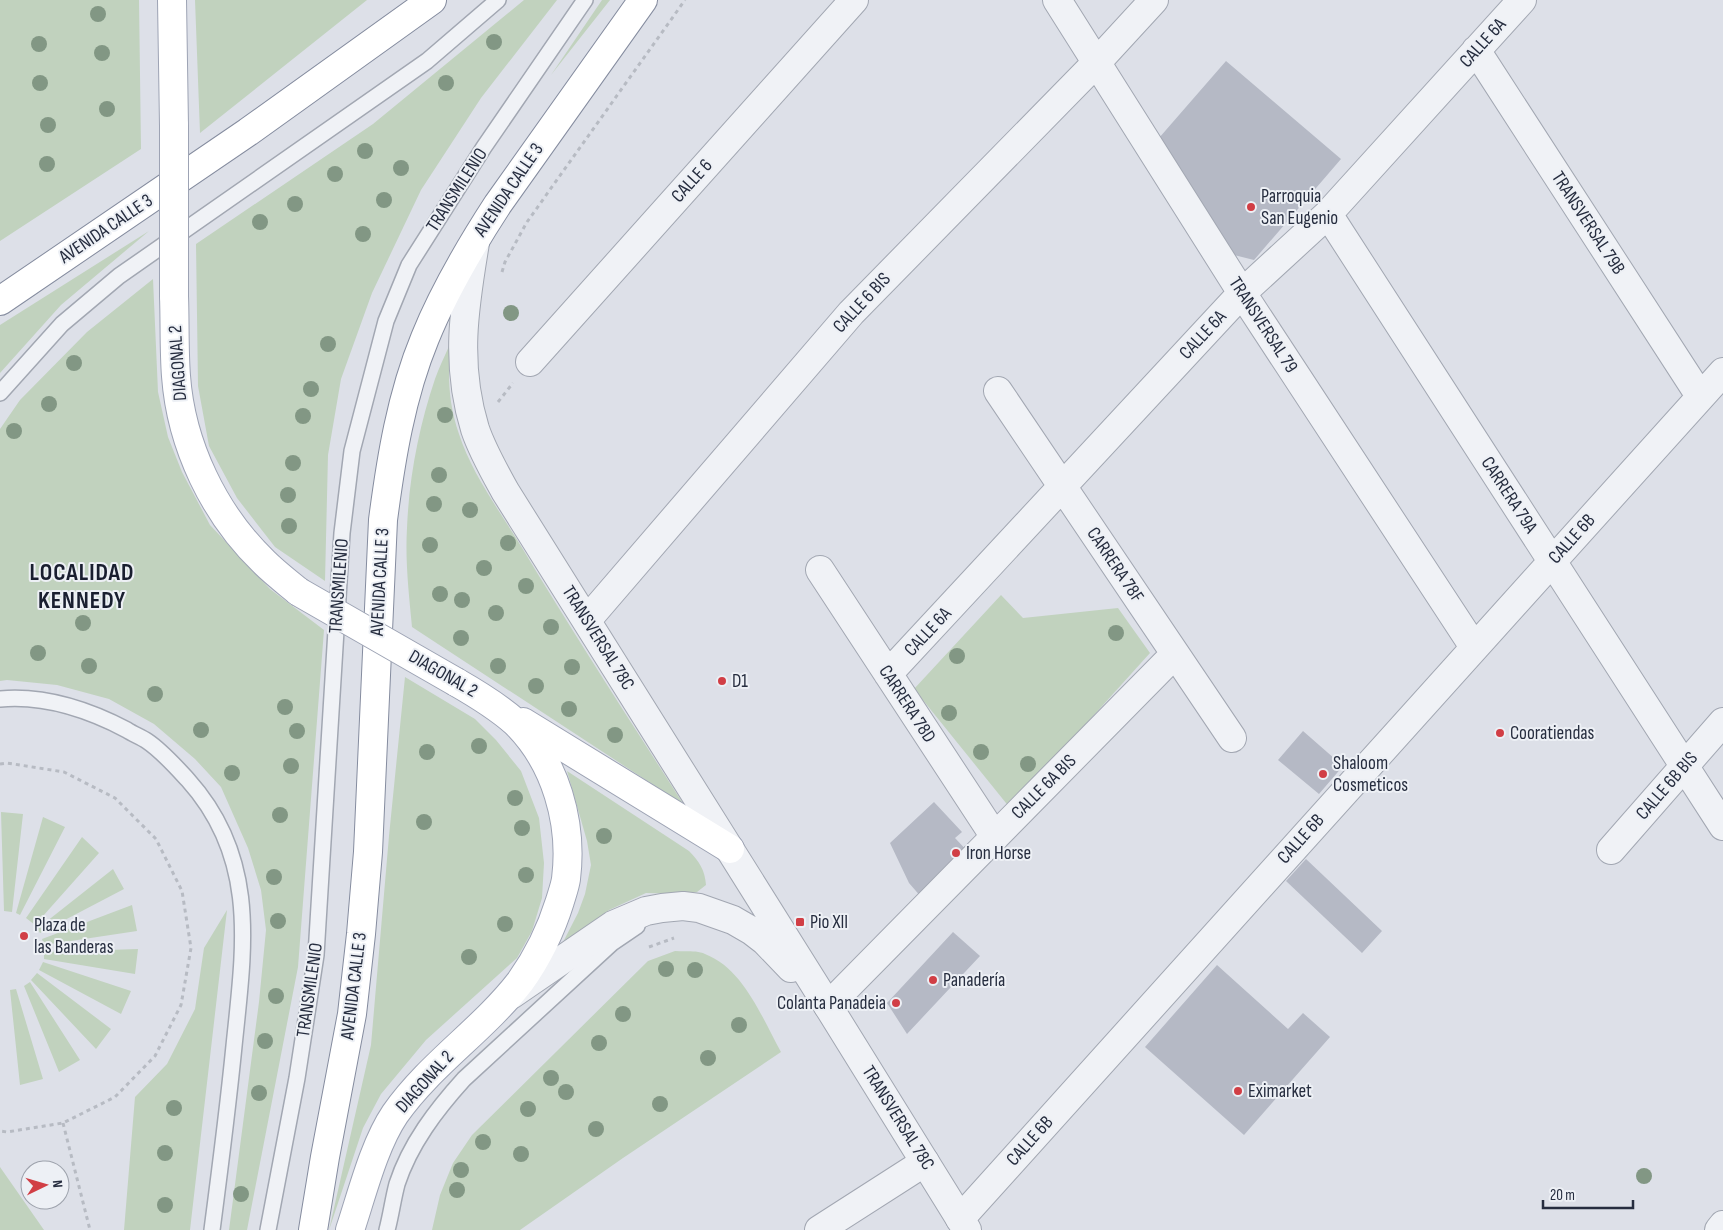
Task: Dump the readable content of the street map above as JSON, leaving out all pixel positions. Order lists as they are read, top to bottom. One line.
{"streets":{"main road":["AVENIDA CALLE 3","DIAGONAL 2"],"street":["CALLE 6A","CALLE 6","TRANSVERSAL 79B","CALLE 6 BIS","TRANSVERSAL 79","CARRERA 79A","CALLE 6B","CARRERA 78F","TRANSVERSAL 78C","CARRERA 78D","CALLE 6B BIS","CALLE 6A BIS"],"lane":["TRANSMILENIO"]},"crossings":[["CALLE 6A","TRANSVERSAL 79B"],["CALLE 6A","TRANSVERSAL 79"],["CALLE 6A","CARRERA 79A"],["CALLE 6A","CARRERA 78F"],["CALLE 6A","CARRERA 78D"],["AVENIDA CALLE 3","TRANSVERSAL 78C"],["TRANSVERSAL 79B","CALLE 6B"],["CALLE 6 BIS","TRANSVERSAL 79"],["CALLE 6 BIS","TRANSVERSAL 78C"],["TRANSVERSAL 79","CALLE 6B"],["DIAGONAL 2","TRANSVERSAL 78C"],["CARRERA 79A","CALLE 6B"],["CARRERA 79A","CALLE 6B BIS"],["CALLE 6B","TRANSVERSAL 78C"],["CARRERA 78F","CALLE 6A BIS"],["TRANSVERSAL 78C","CALLE 6A BIS"],["CARRERA 78D","CALLE 6A BIS"]],"districts":["LOCALIDAD KENNEDY"],"places":{"other":["Parroquia San Eugenio","D1","Cooratiendas","Shaloom Cosmeticos","Iron Horse","Plaza de las Banderas","Panadería","Colanta Panadeia","Eximarket"],"transit":["Pio XII"]},"scale_bar":"20 m","north":"right"}
